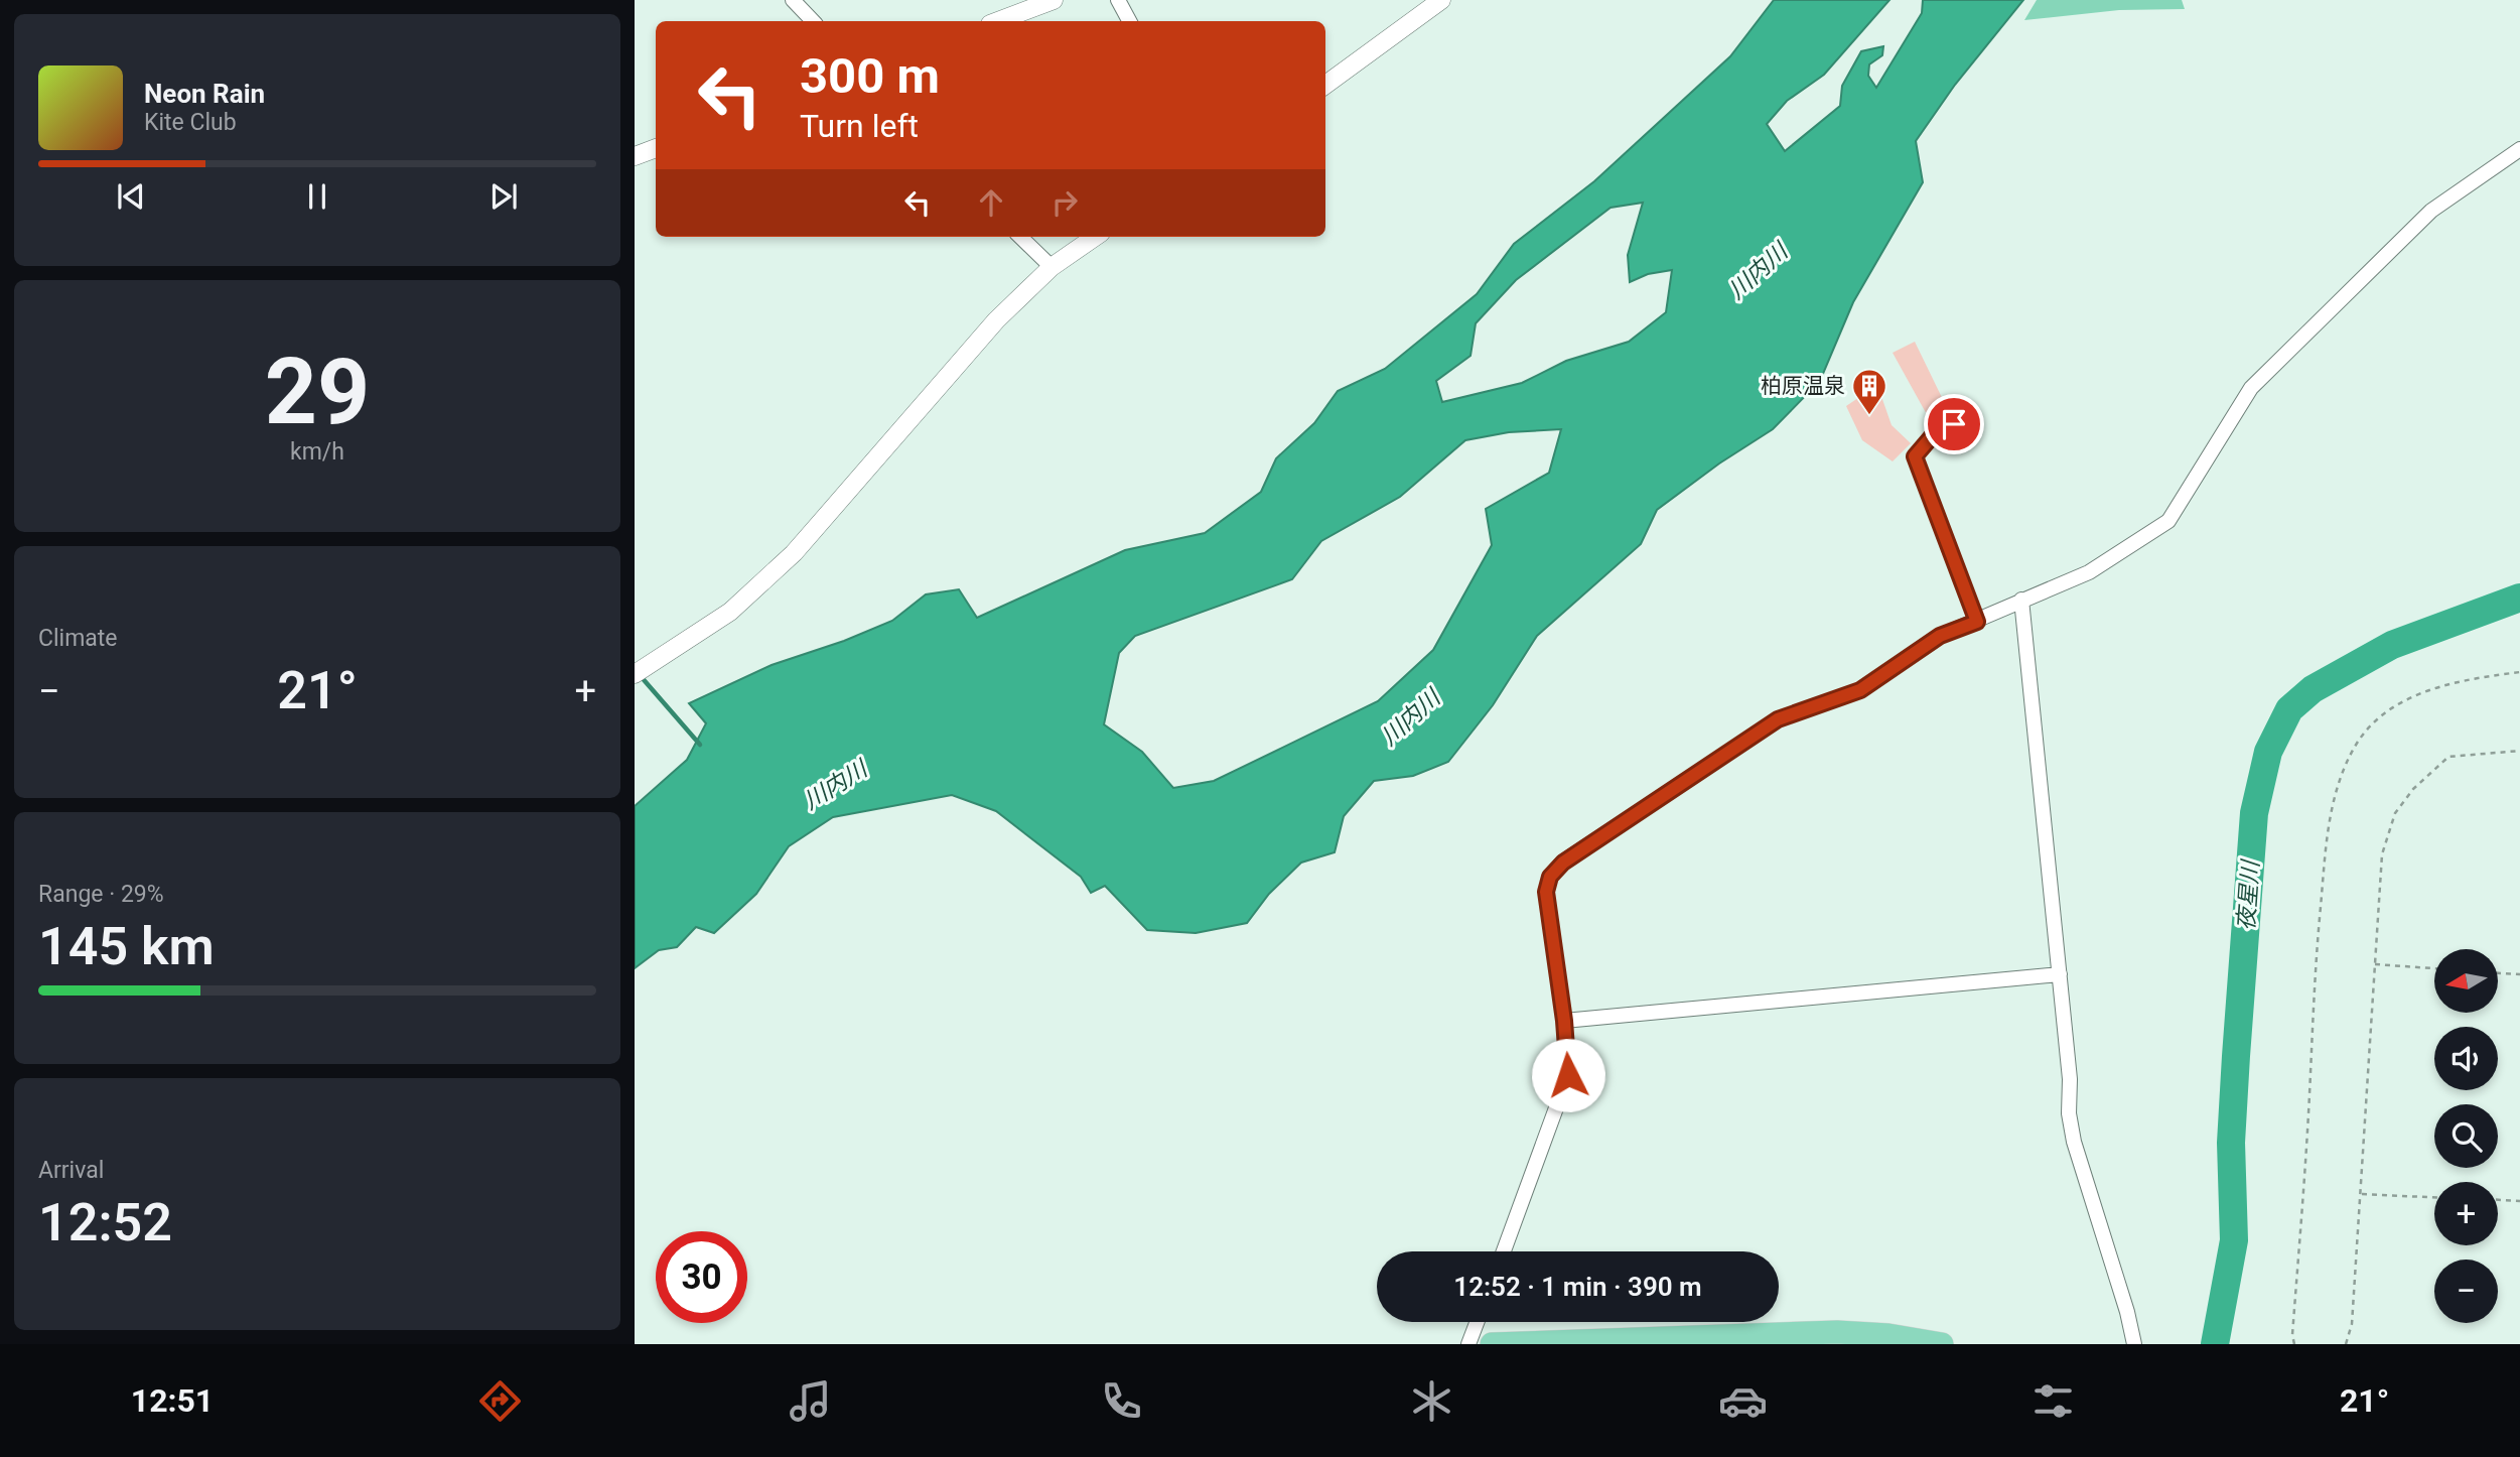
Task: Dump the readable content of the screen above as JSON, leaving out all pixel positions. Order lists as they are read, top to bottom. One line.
{"water":["川内川","夜星川"],"places":{"building":["柏原温泉"]},"north":"left","page":{"turn":["300 m","Turn left"],"song":["Neon Rain","Kite Club"],"tile":[["29","km/h"],"Climate",["Range · 29%","145 km"],["Arrival","12:52"]],"heat":["−","21°","+"],"map_buttons":["+","−"],"limit":"30","trip":"12:52 · 1 min · 390 m","tabs":["12:51","21°"]}}
